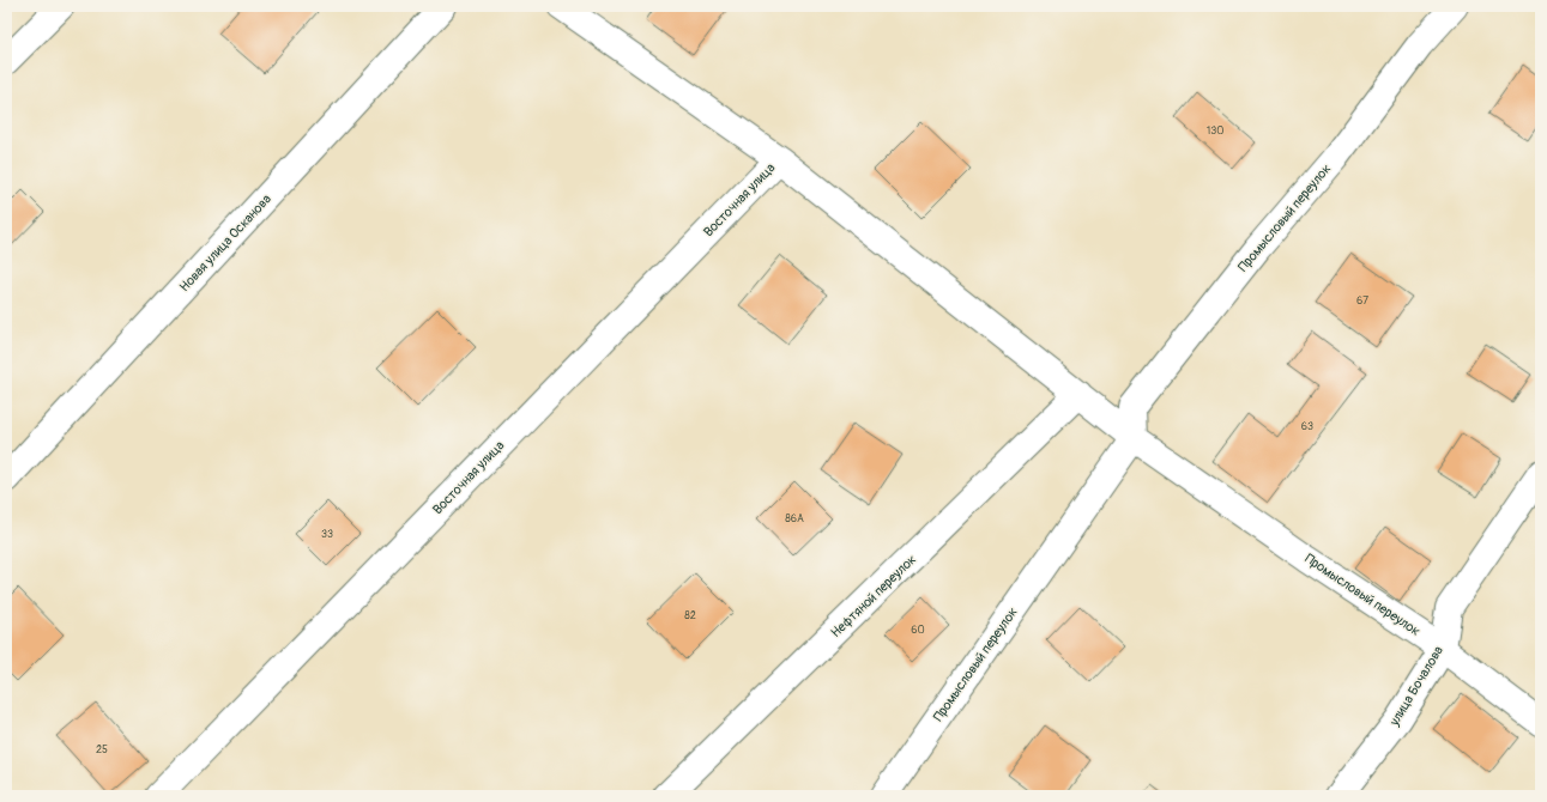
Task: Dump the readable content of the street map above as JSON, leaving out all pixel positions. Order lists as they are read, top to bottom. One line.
{"streets":{"street":["Восточная улица","Промысловый переулок","Новая улица Осканова","Нефтяной переулок","улица Бочалова"]},"crossings":[["Промысловый переулок","улица Бочалова"]],"house_numbers":["130","67","63","86А","33","82","60","25"]}
